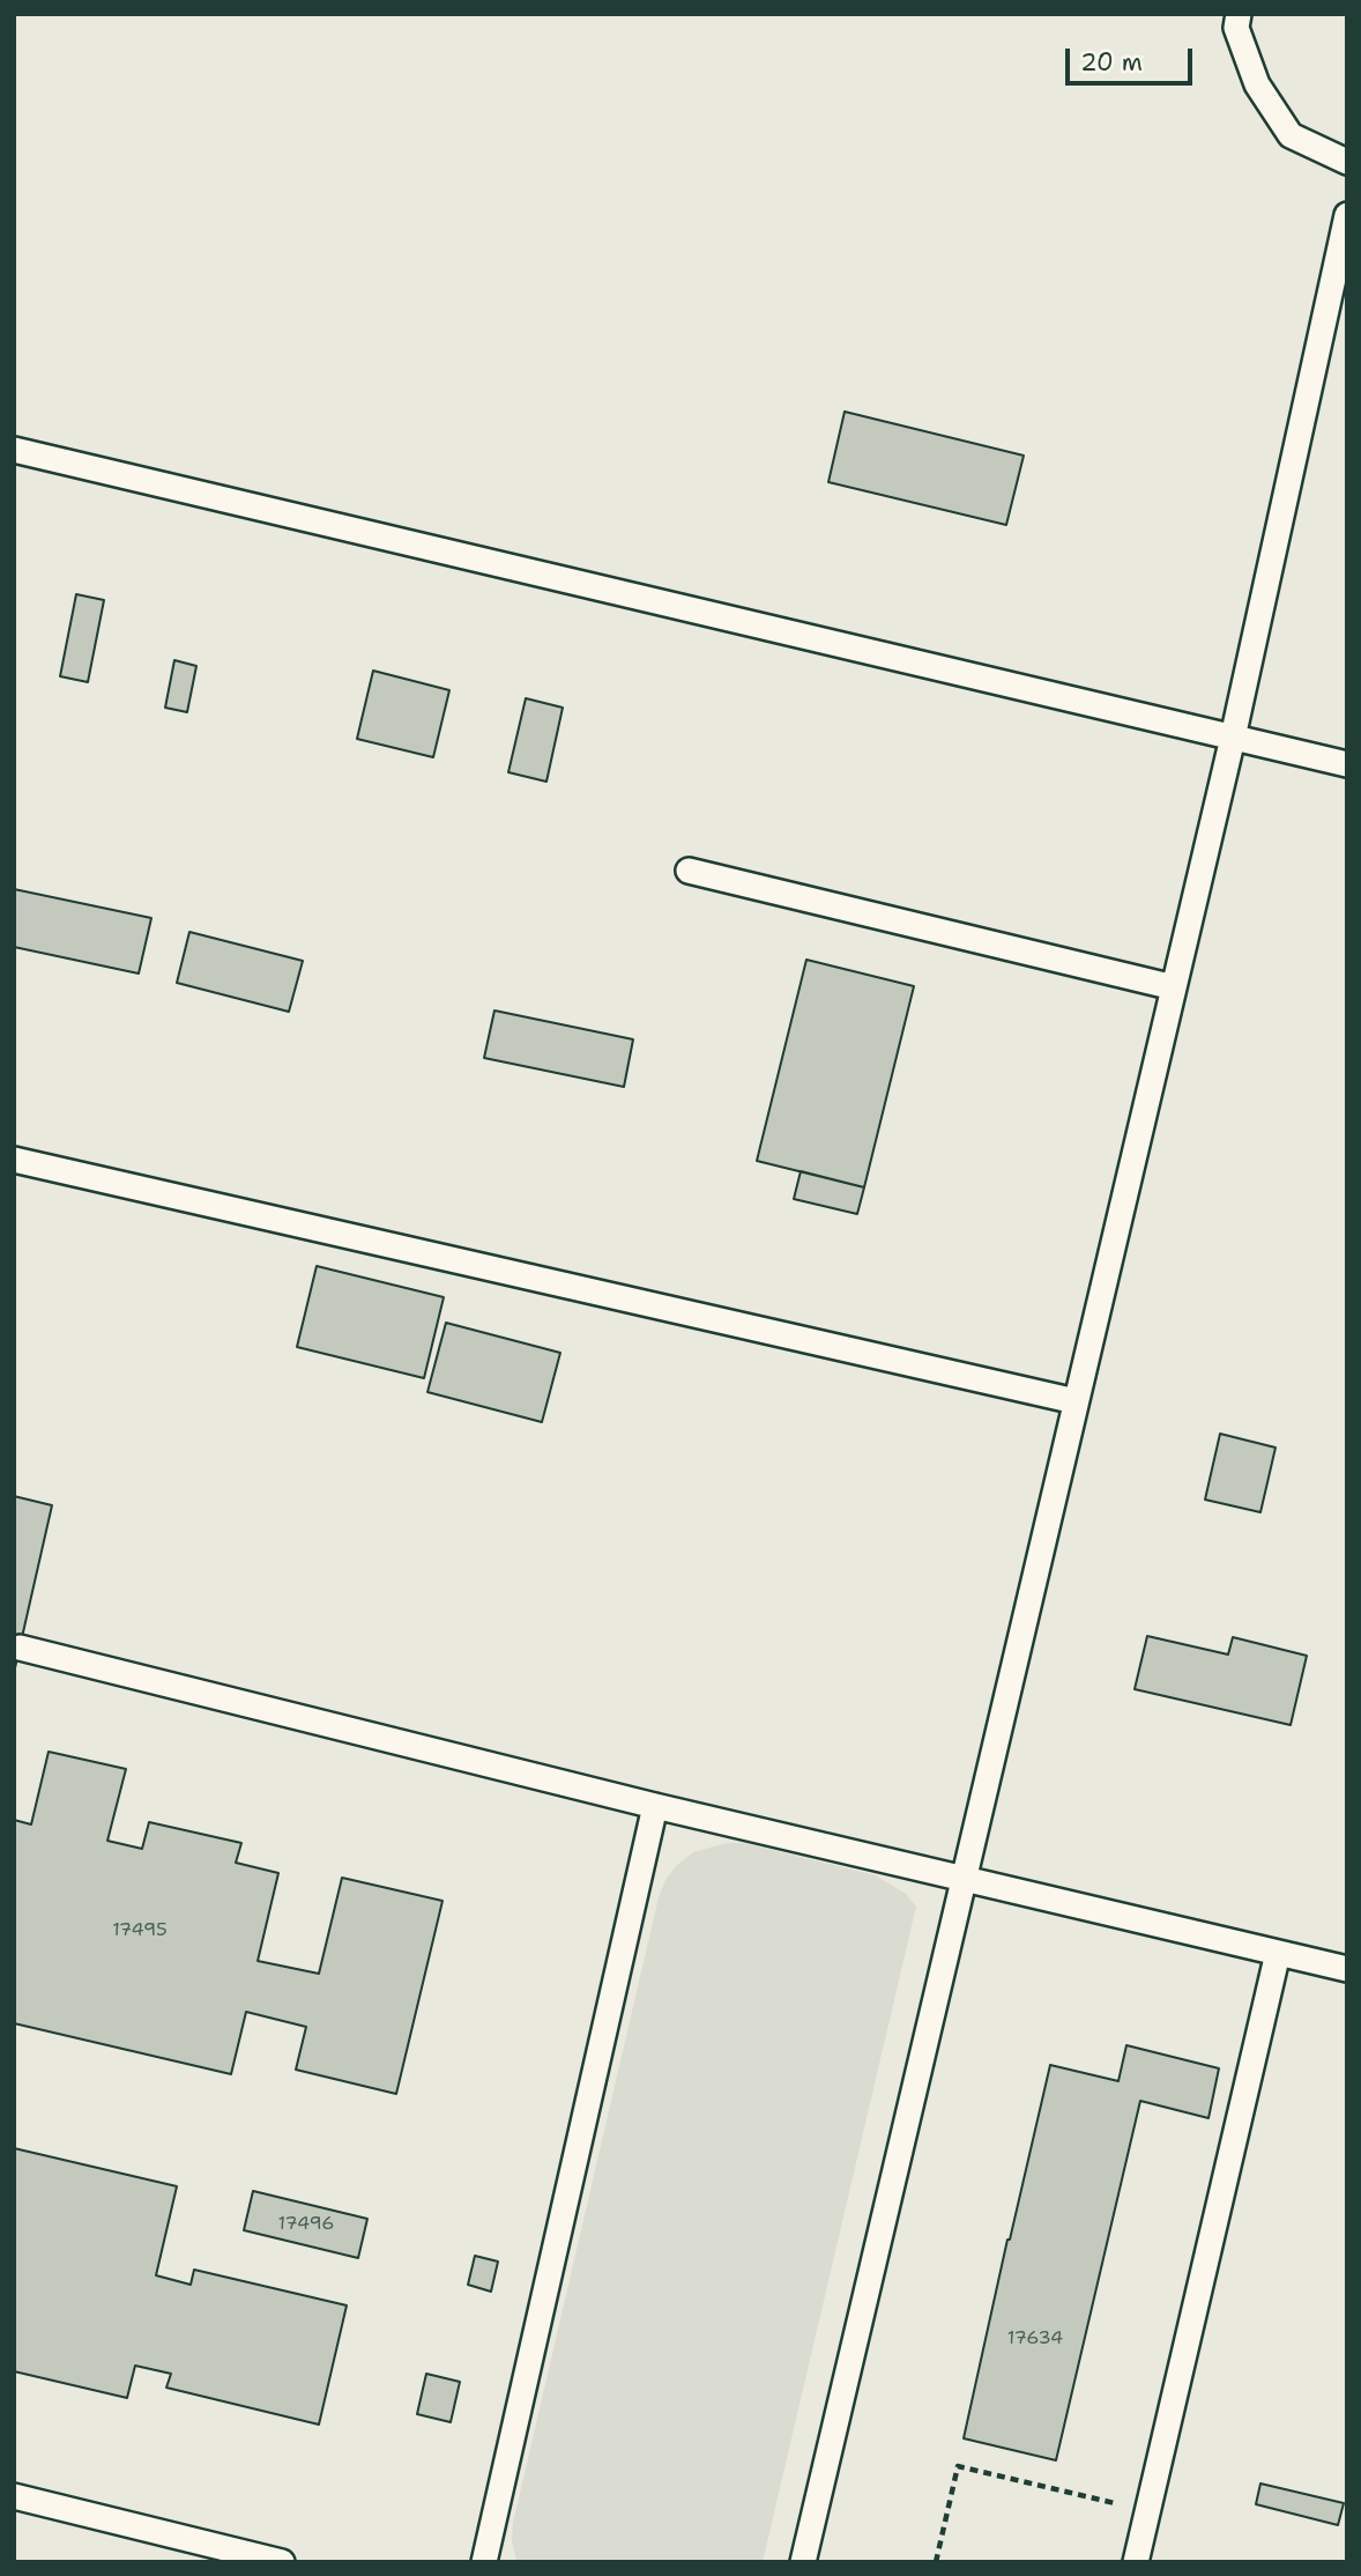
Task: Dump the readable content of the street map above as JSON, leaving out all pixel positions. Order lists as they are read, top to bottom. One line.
{"house_numbers":["17495","17496","17634"],"scale_bar":"20 m"}
